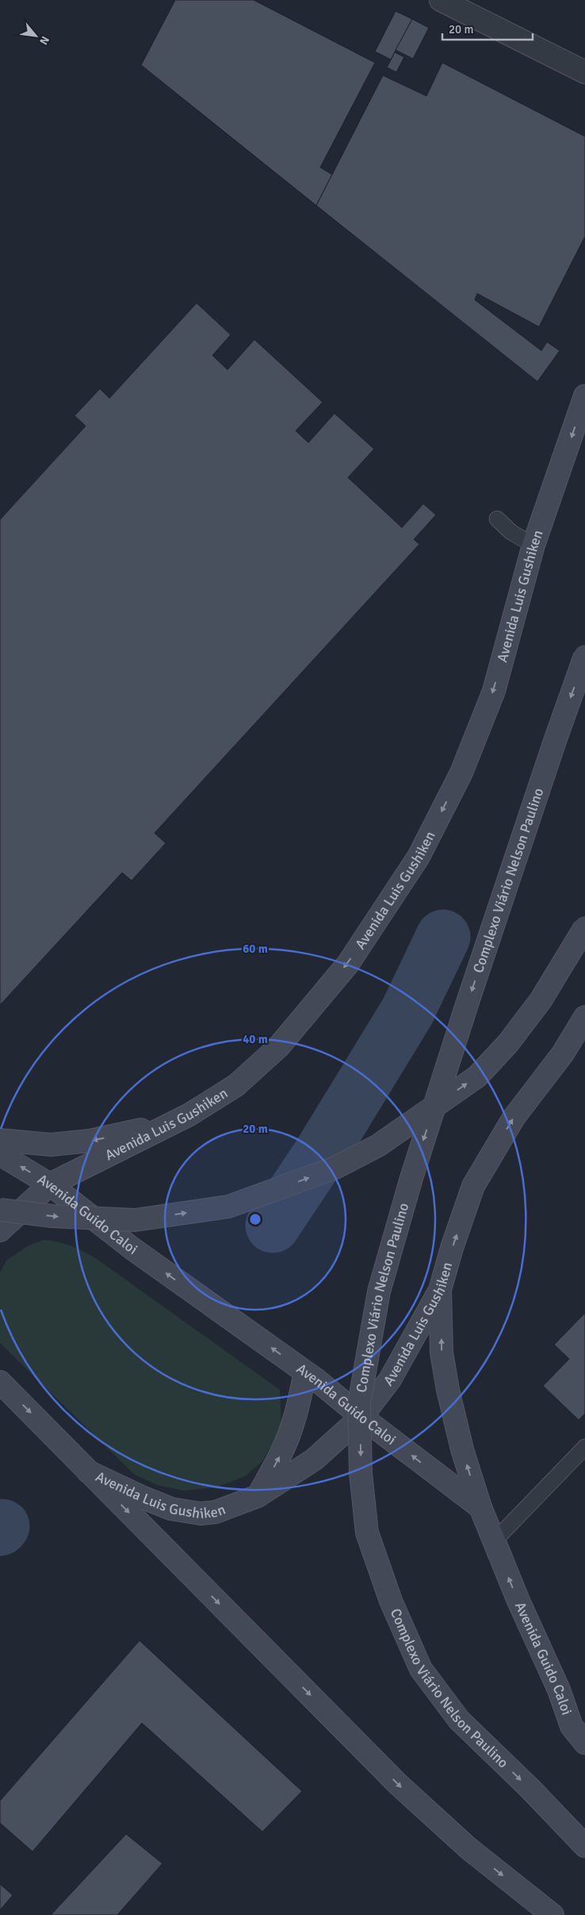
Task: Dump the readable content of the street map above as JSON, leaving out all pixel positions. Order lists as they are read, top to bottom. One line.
{"streets":{"main road":["Avenida Luis Gushiken","Complexo Viário Nelson Paulino","Avenida Guido Caloi"]},"crossings":[["Avenida Luis Gushiken","Avenida Guido Caloi"]],"one_way":["Complexo Viário Nelson Paulino","Avenida Guido Caloi"],"scale_bar":"20 m","north":"bottom right","rings":["60 m","40 m","20 m"]}
